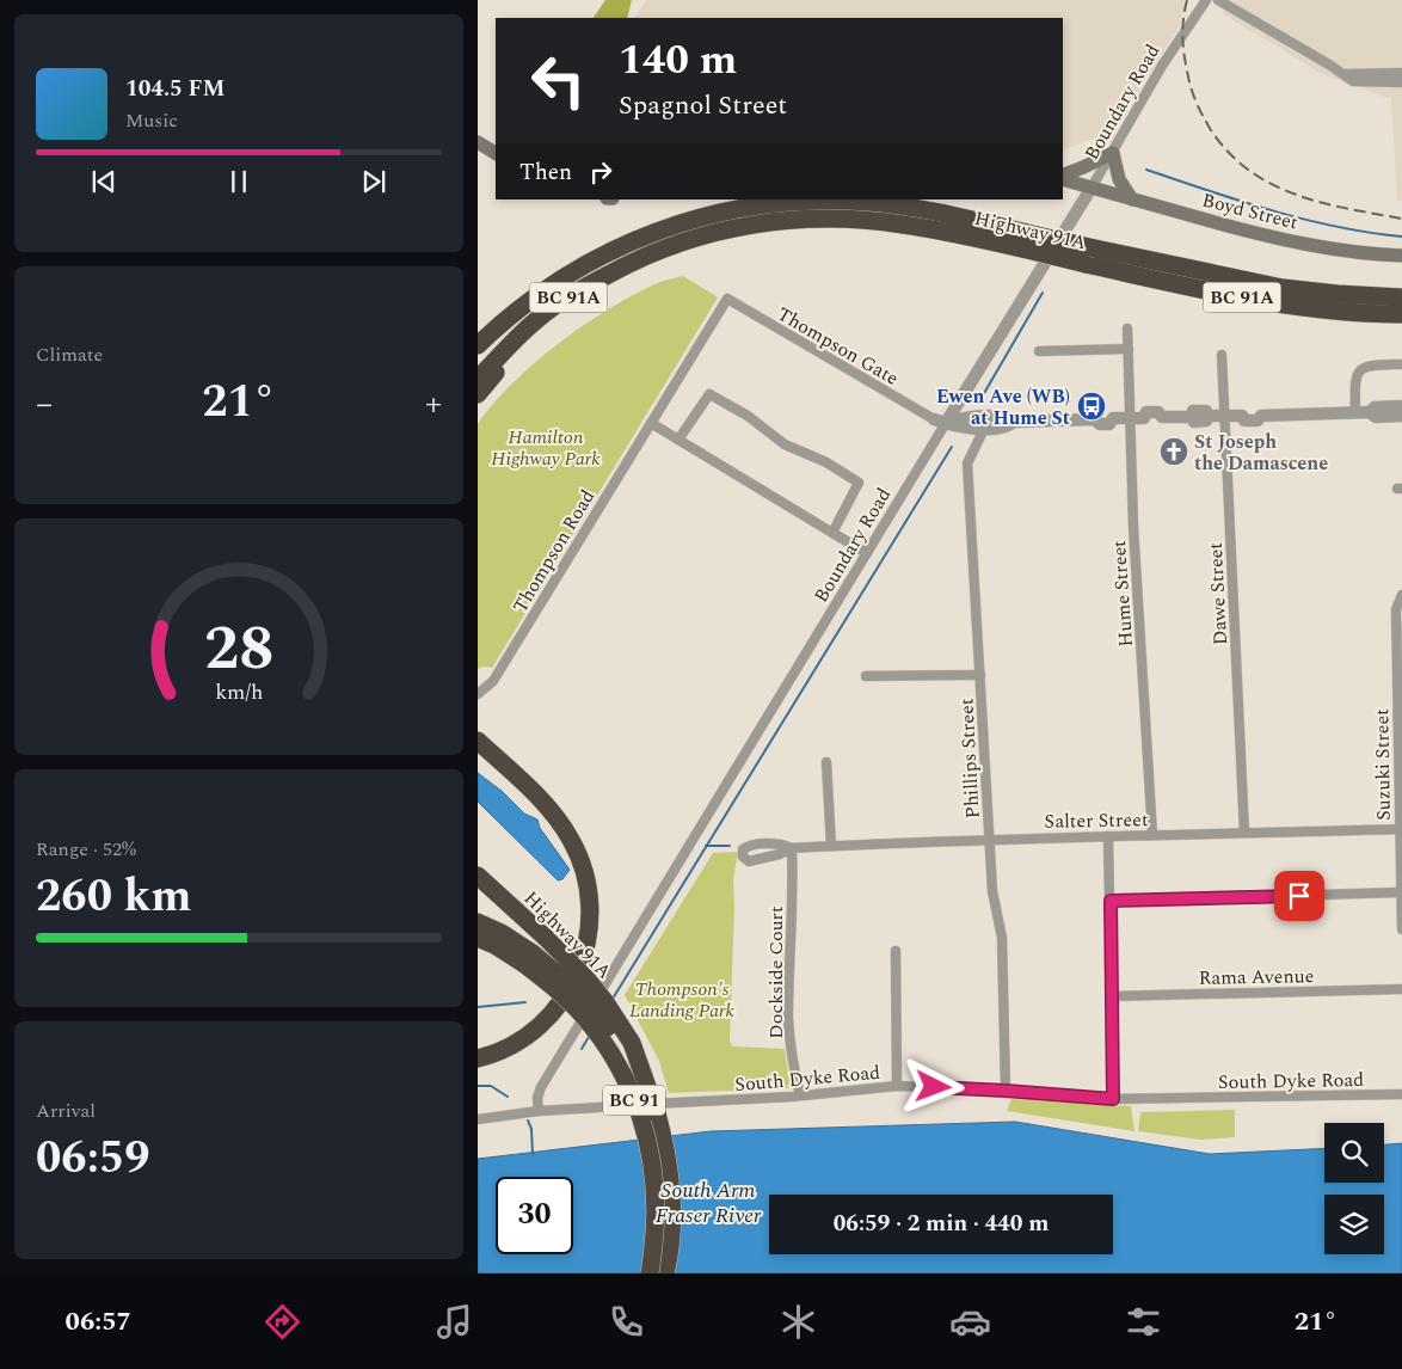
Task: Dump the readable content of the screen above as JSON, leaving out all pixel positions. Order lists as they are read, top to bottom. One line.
{"streets":{"highway":["Highway 91A","BC 91A","BC 91"],"main road":["Boyd Street"],"street":["Boundary Road","Thompson Gate","Thompson Road","Hume Street","Dawe Street","Phillips Street","Suzuki Street","Salter Street","Dockside Court","Rama Avenue","South Dyke Road"]},"crossings":[["Boundary Road","Boyd Street"],["Boundary Road","Thompson Gate"],["Boundary Road","South Dyke Road"],["Highway 91A","BC 91"],["Thompson Gate","Thompson Road"],["Hume Street","Salter Street"],["Dawe Street","Salter Street"],["Phillips Street","Salter Street"],["Phillips Street","South Dyke Road"],["Suzuki Street","Salter Street"],["Salter Street","Dockside Court"],["Dockside Court","South Dyke Road"]],"water":["South Arm Fraser River"],"parks":["Hamilton Highway Park","Thompson's Landing Park"],"places":{"bus stop":["Ewen Ave (WB) at Hume St"],"church":["St Joseph the Damascene"]},"page":{"turn":["140 m","Spagnol Street"],"song":["104.5 FM","Music"],"then":"Then","tile":["Climate",["Range · 52%","260 km"],["Arrival","06:59"]],"heat":["−","21°","+"],"limit":"30","trip":"06:59 · 2 min · 440 m","tabs":["06:57","21°"],"gauge":["28","km/h"]}}
